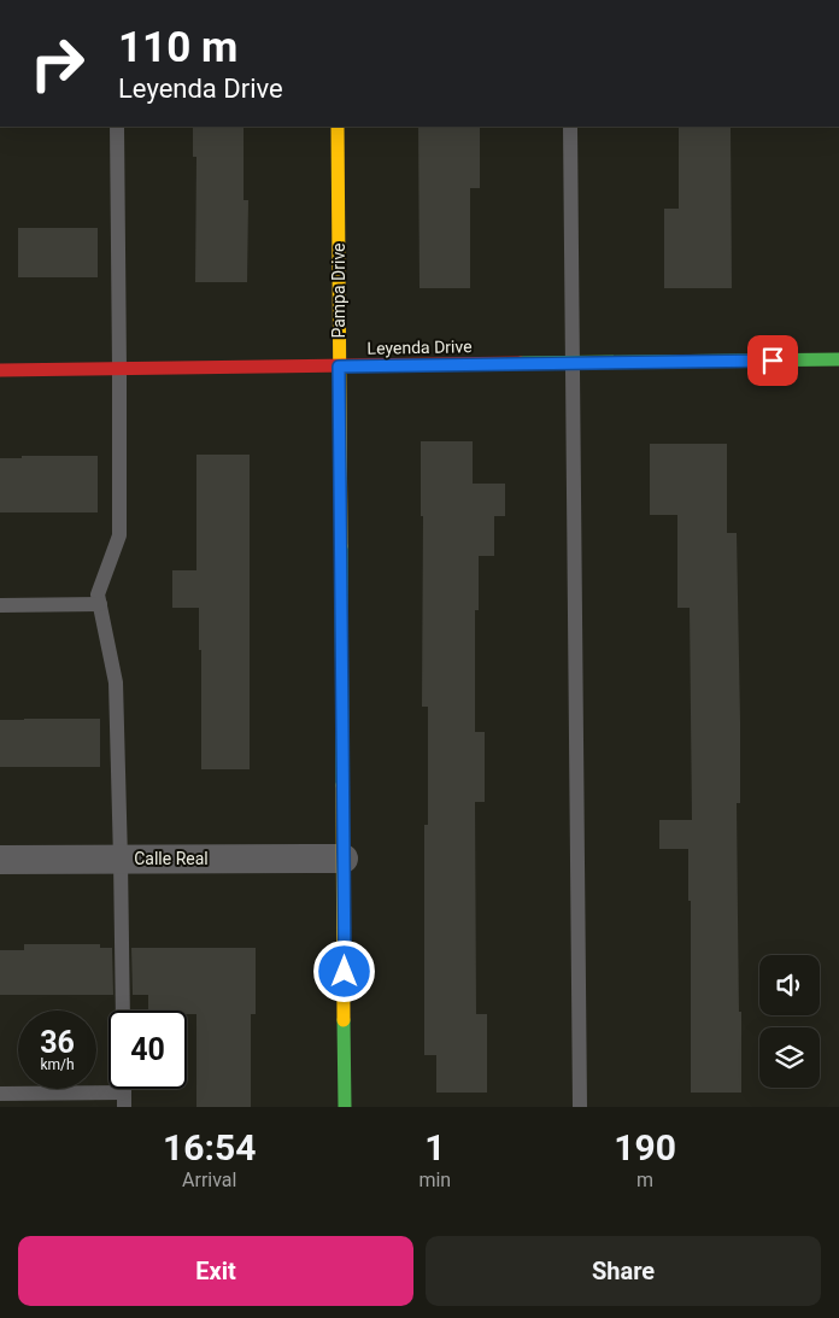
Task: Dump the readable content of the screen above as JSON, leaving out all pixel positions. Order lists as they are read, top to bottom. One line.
{"streets":{"street":["Pampa Drive","Leyenda Drive","Calle Real"]},"crossings":[["Pampa Drive","Leyenda Drive"],["Pampa Drive","Calle Real"]],"page":{"turn":["110 m","Leyenda Drive"],"speed":"36 km/h","limit":"40","eta":["16:54","Arrival","1","min","190","m"],"buttons":["Exit","Share"]}}
